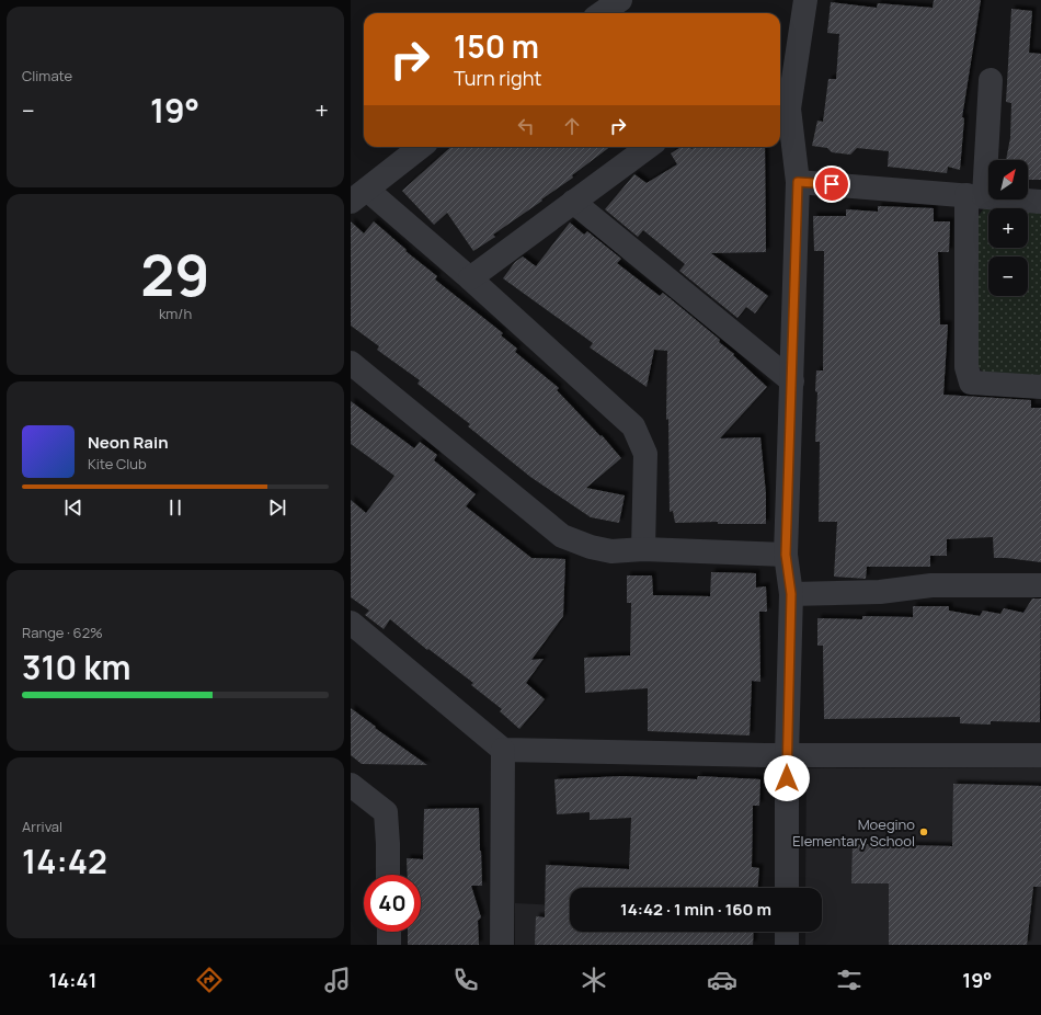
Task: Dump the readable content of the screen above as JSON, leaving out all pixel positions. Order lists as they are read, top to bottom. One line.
{"places":["Moegino Elementary School"],"north":"top right","page":{"tile":["Climate",["29","km/h"],["Range · 62%","310 km"],["Arrival","14:42"]],"turn":["150 m","Turn right"],"heat":["−","19°","+"],"map_buttons":["+","−"],"song":["Neon Rain","Kite Club"],"limit":"40","trip":"14:42 · 1 min · 160 m","tabs":["14:41","19°"]}}
